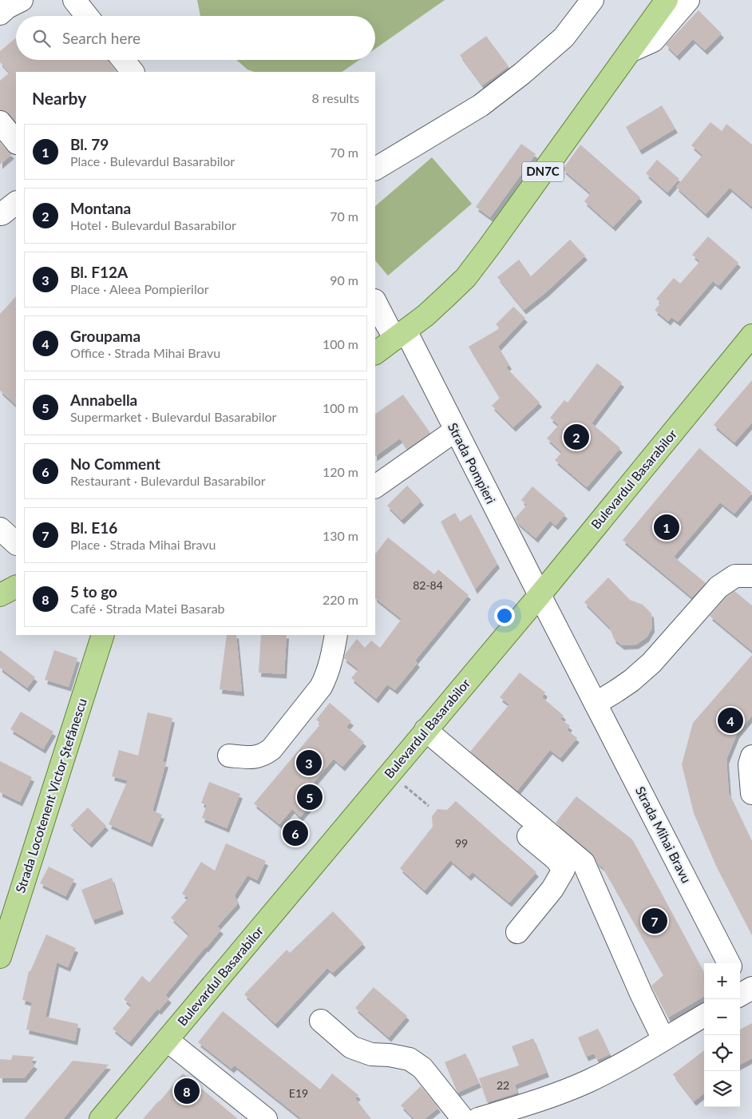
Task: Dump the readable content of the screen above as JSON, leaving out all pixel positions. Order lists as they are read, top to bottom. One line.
{"streets":{"main road":["DN7C","Bulevardul Basarabilor","Strada Locotenent Victor Ștefănescu"],"street":["Strada Pompieri","Strada Mihai Bravu"]},"crossings":[["DN7C","Strada Pompieri"],["Strada Pompieri","Bulevardul Basarabilor"],["Strada Pompieri","Strada Mihai Bravu"],["Bulevardul Basarabilor","Strada Mihai Bravu"]],"house_numbers":["82-84","99","22","E19"],"page":{"search":"Search here","heading":["Nearby","8 results"],"list":[{"mark":"1","name":"Bl. 79","note":"Place · Bulevardul Basarabilor","value":"70 m"},{"mark":"2","name":"Montana","note":"Hotel · Bulevardul Basarabilor","value":"70 m"},{"mark":"3","name":"Bl. F12A","note":"Place · Aleea Pompierilor","value":"90 m"},{"mark":"4","name":"Groupama","note":"Office · Strada Mihai Bravu","value":"100 m"},{"mark":"5","name":"Annabella","note":"Supermarket · Bulevardul Basarabilor","value":"100 m"},{"mark":"6","name":"No Comment","note":"Restaurant · Bulevardul Basarabilor","value":"120 m"},{"mark":"7","name":"Bl. E16","note":"Place · Strada Mihai Bravu","value":"130 m"},{"mark":"8","name":"5 to go","note":"Café · Strada Matei Basarab","value":"220 m"}],"pins":["2","1","4","3","5","6","7","8"],"map_buttons":["+","−"]}}
